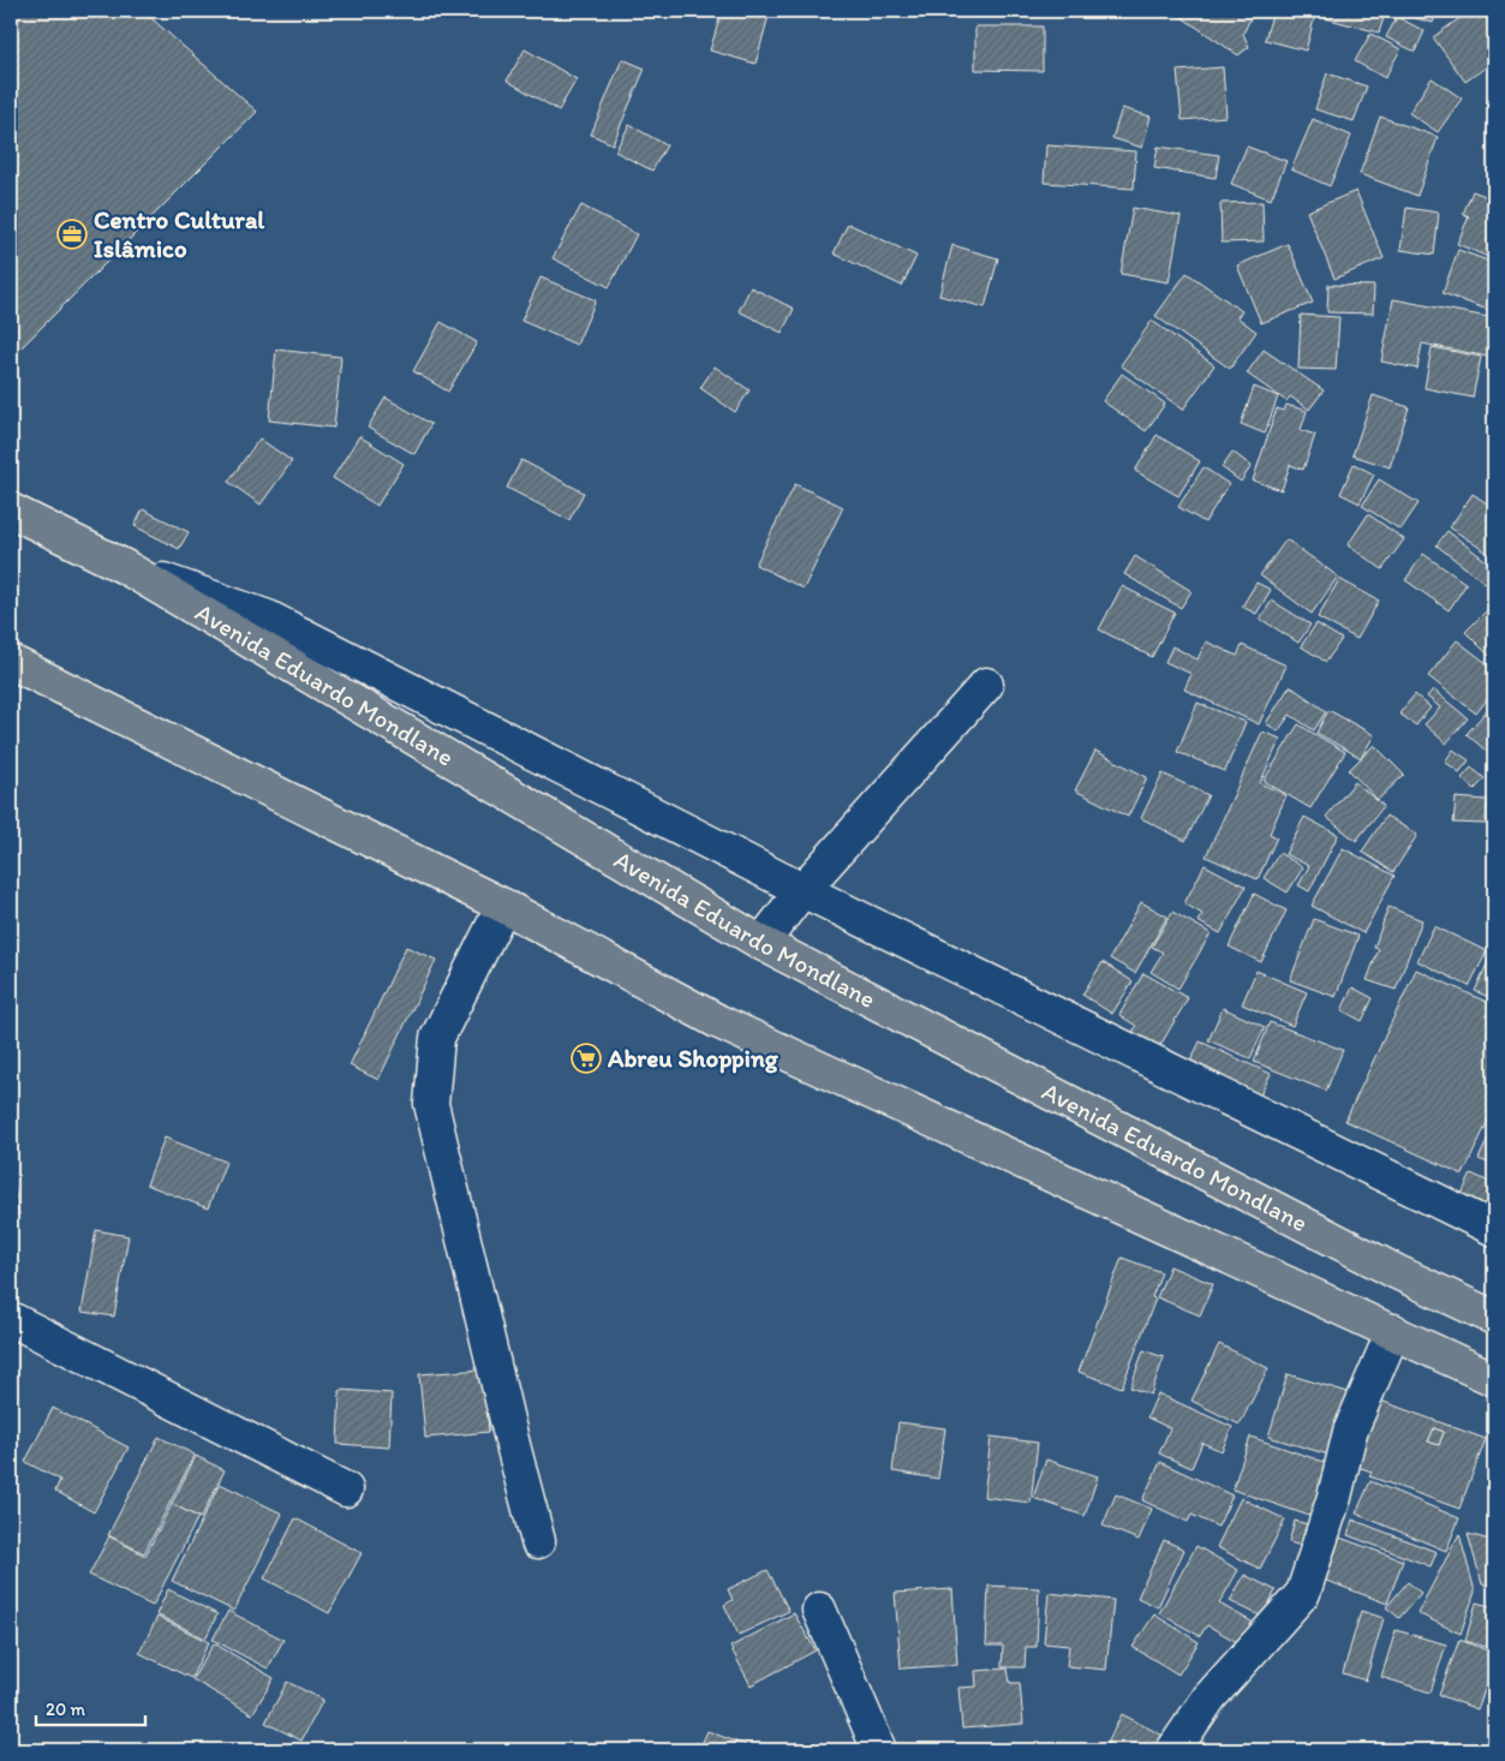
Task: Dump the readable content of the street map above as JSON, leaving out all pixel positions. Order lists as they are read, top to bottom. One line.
{"streets":{"main road":["Avenida Eduardo Mondlane"]},"places":{"office":["Centro Cultural Islâmico"],"supermarket":["Abreu Shopping"]},"scale_bar":"20 m"}
